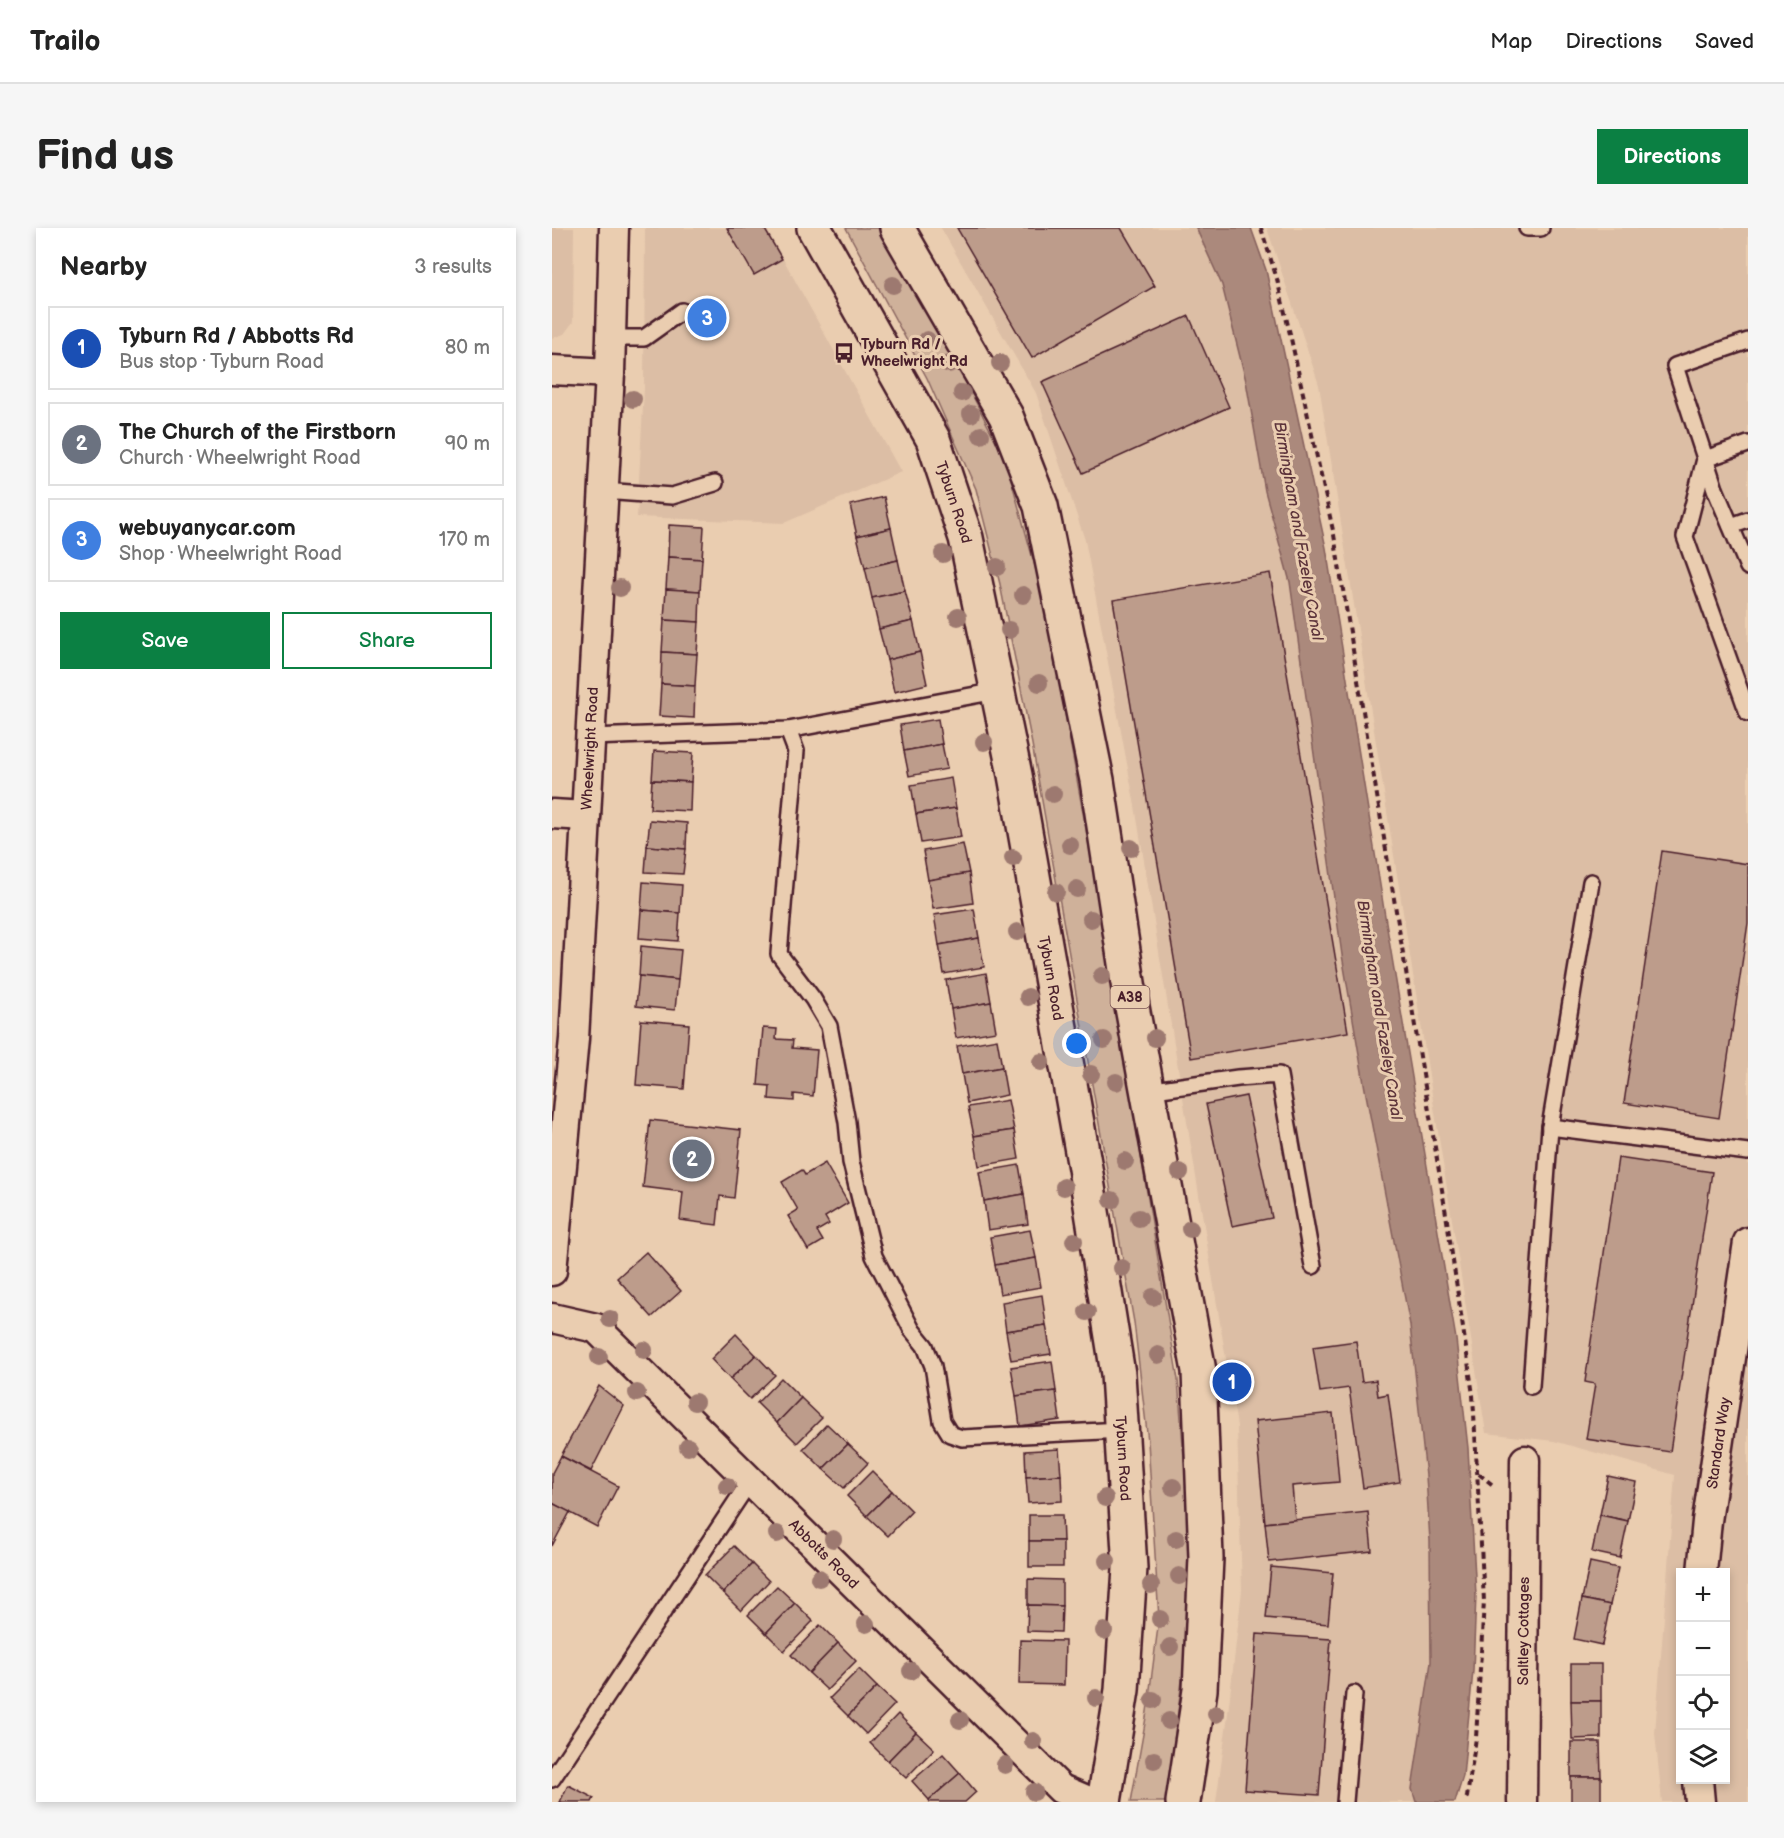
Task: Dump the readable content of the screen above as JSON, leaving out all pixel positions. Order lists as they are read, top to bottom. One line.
{"streets":{"highway":["Tyburn Road","A38"],"street":["Wheelwright Road","Standard Way","Abbotts Road","Saltley Cottages"]},"water":["Birmingham and Fazeley Canal"],"places":{"bus stop":["Tyburn Rd / Wheelwright Rd"]},"page":{"header":"Trailo","nav":["Map","Directions","Saved"],"buttons":["Directions",["Save","Share"]],"title":"Find us","heading":["Nearby","3 results"],"pins":["3","2","1"],"list":[{"mark":"1","name":"Tyburn Rd / Abbotts Rd","note":"Bus stop · Tyburn Road","value":"80 m"},{"mark":"2","name":"The Church of the Firstborn","note":"Church · Wheelwright Road","value":"90 m"},{"mark":"3","name":"webuyanycar.com","note":"Shop · Wheelwright Road","value":"170 m"}],"map_buttons":["+","−"]}}
